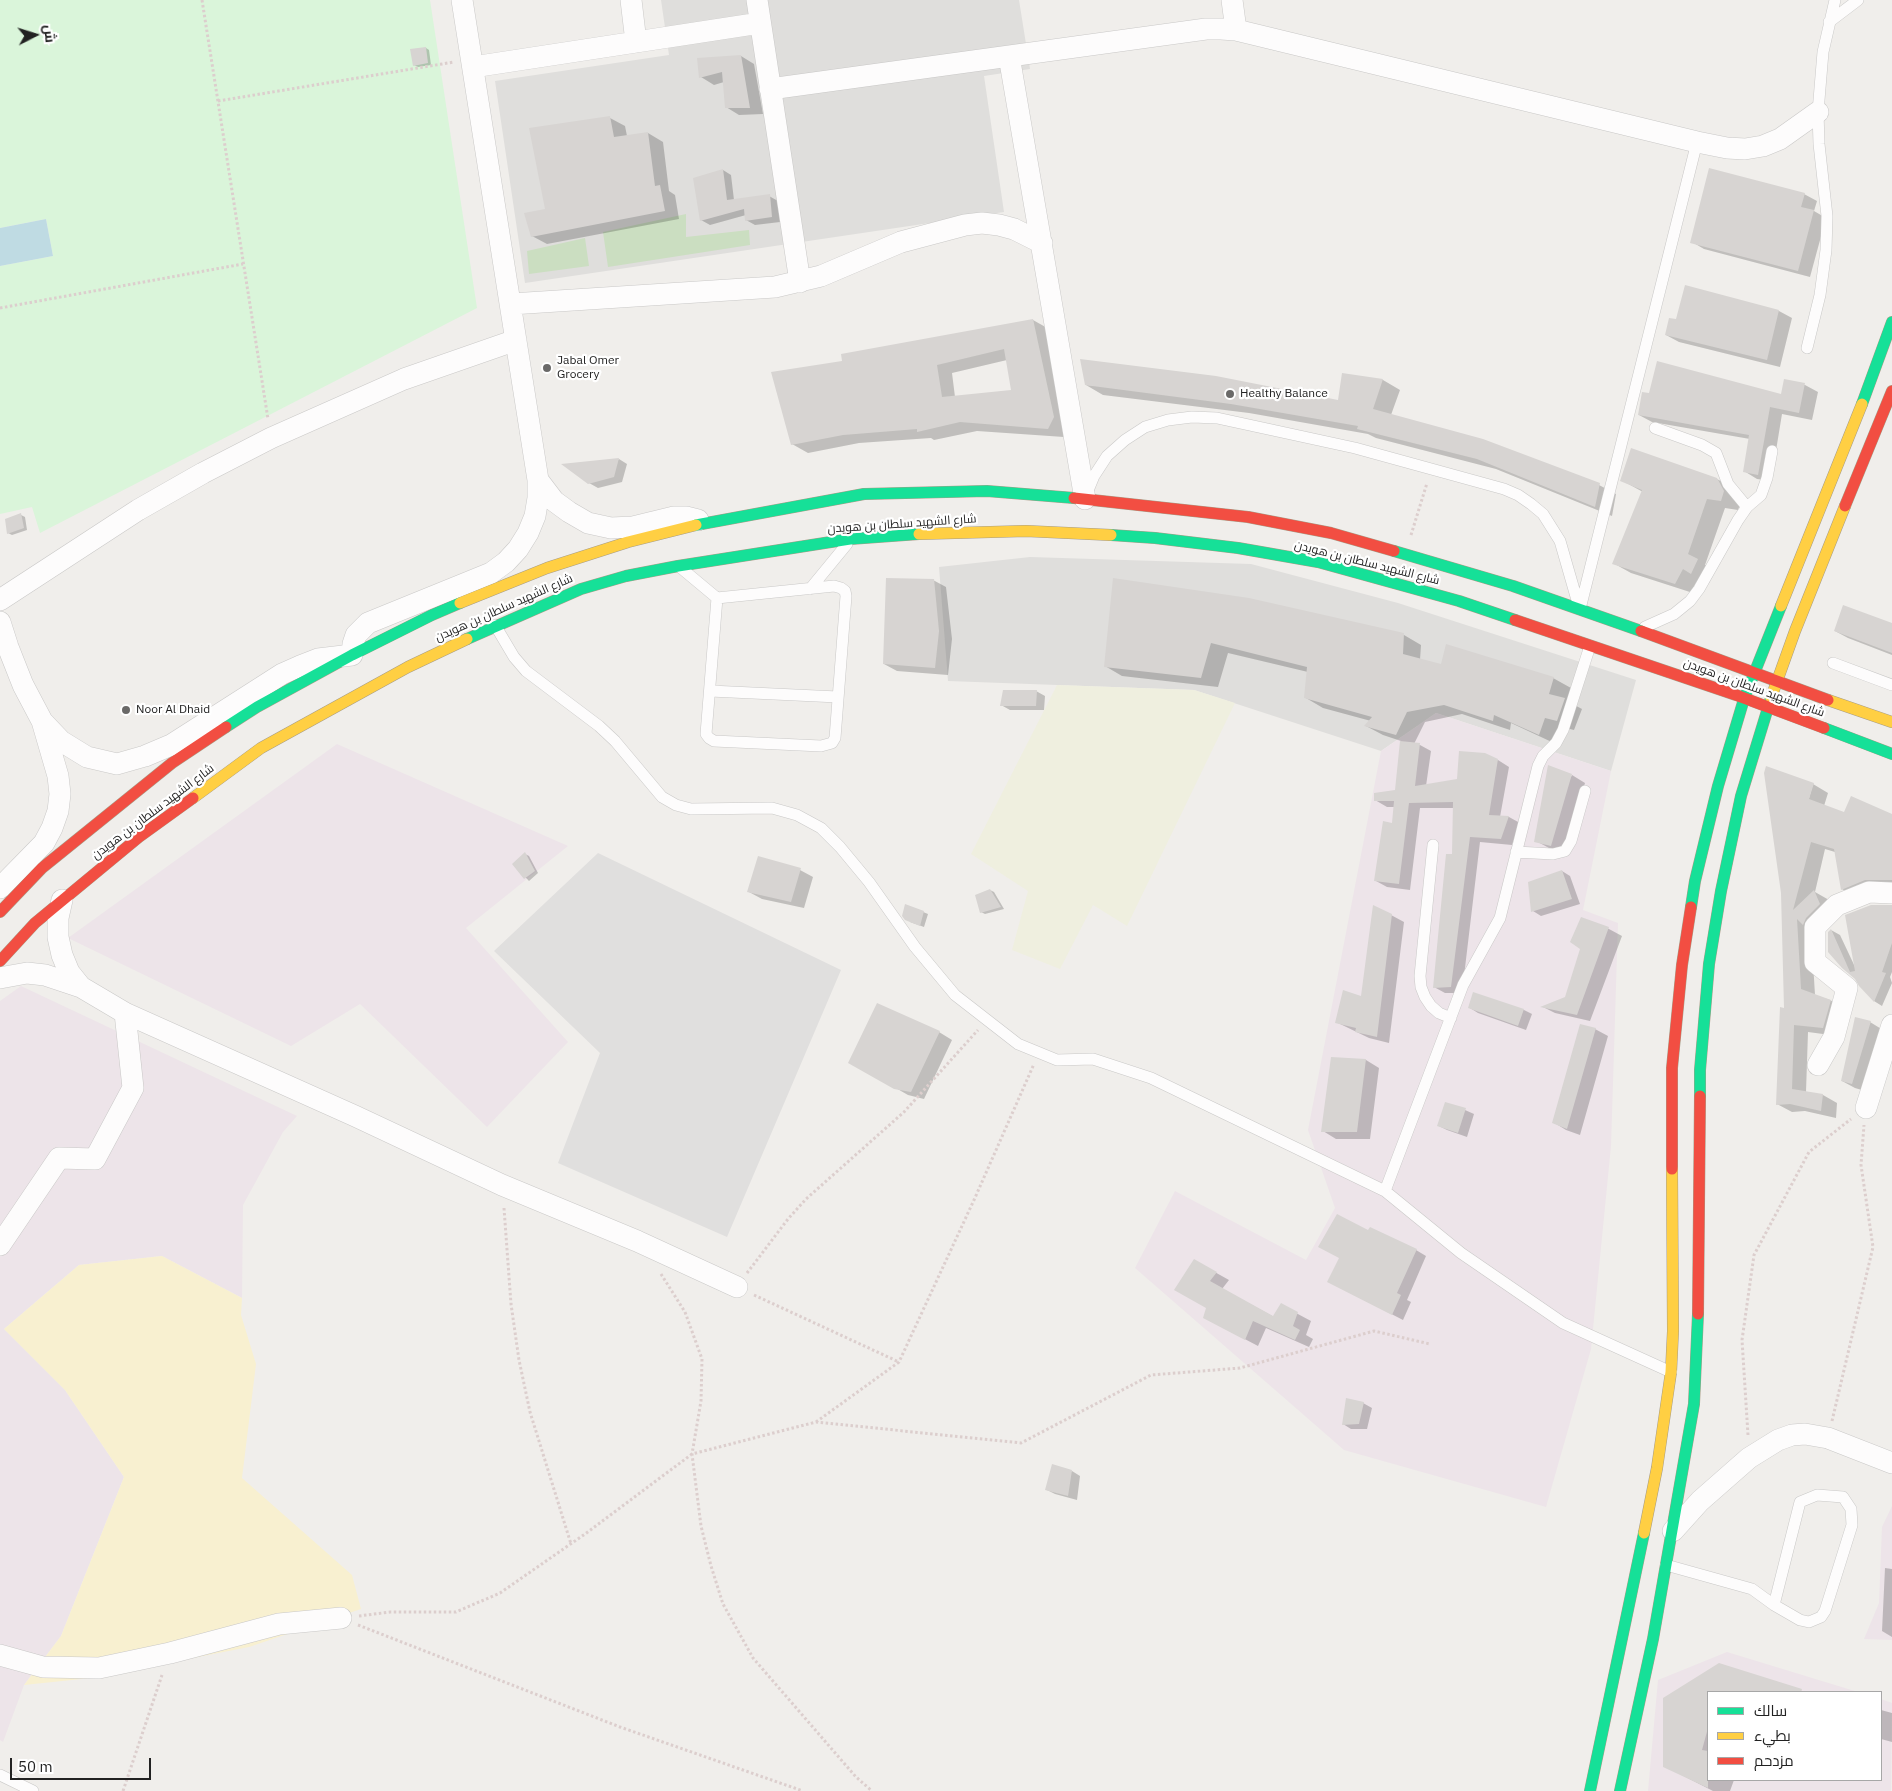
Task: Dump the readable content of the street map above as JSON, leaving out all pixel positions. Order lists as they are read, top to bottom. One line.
{"streets":{"main road":["شارع الشهيد سلطان بن هويدن"]},"places":["Jabal Omer Grocery","Healthy Balance","Noor Al Dhaid"],"legend":["سالك","بطيء","مزدحم"],"scale_bar":"50 m","north":"right"}
